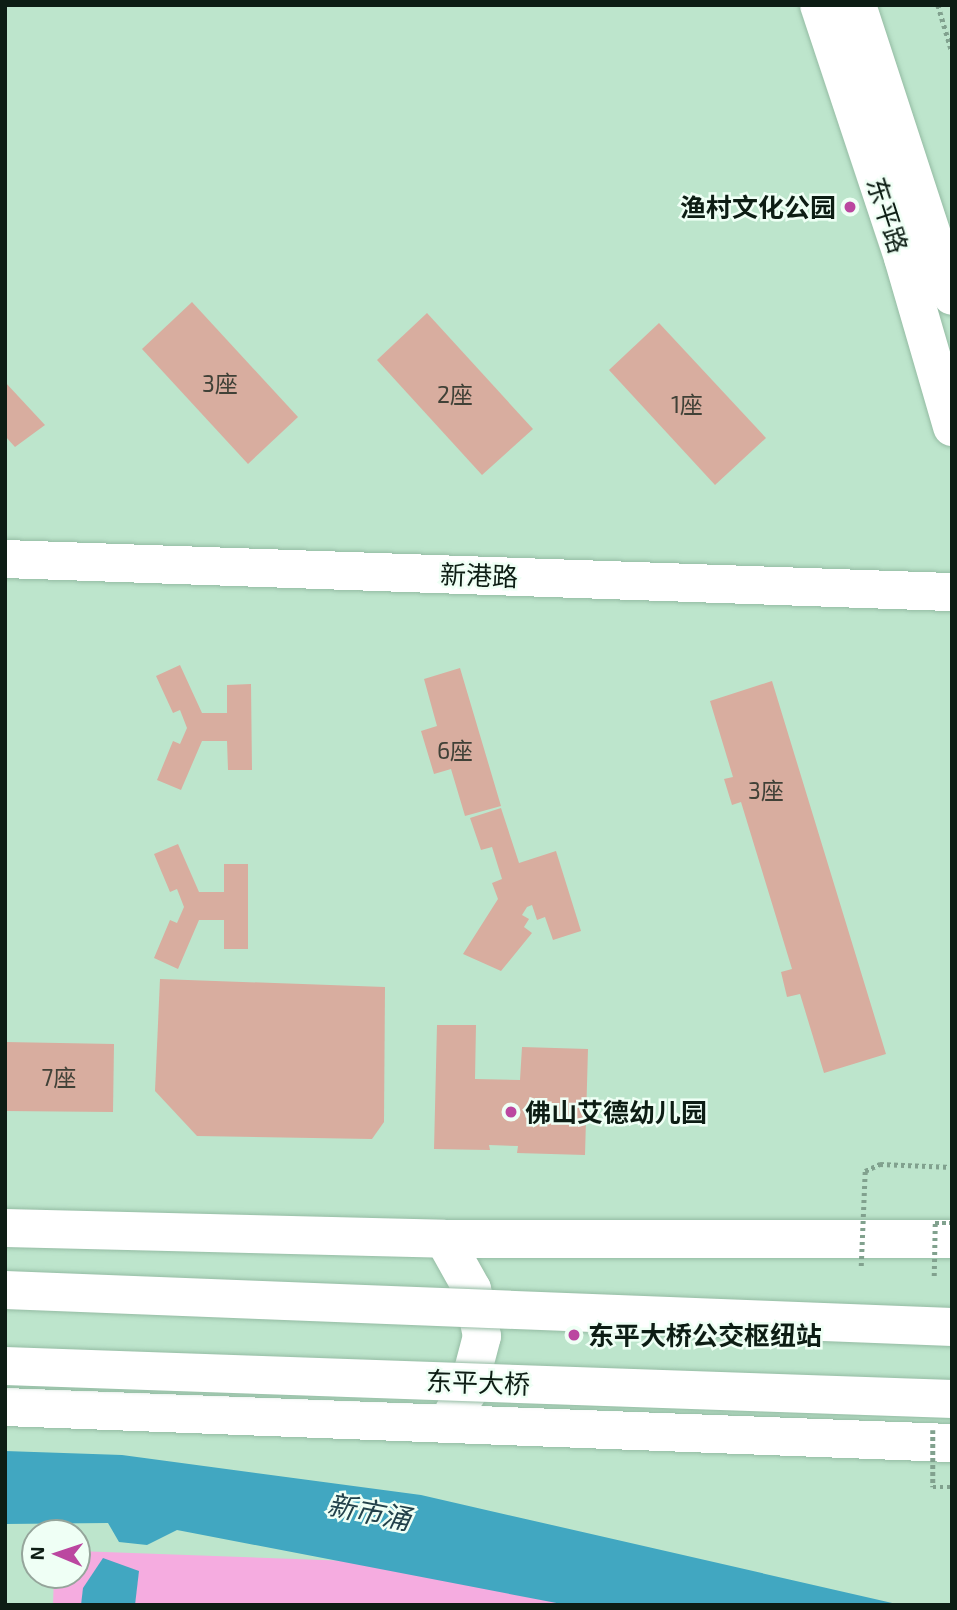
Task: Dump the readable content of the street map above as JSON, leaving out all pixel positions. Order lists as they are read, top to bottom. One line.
{"streets":{"main road":["东平路","新港路","东平大桥"]},"water":["新市涌"],"places":["渔村文化公园","佛山艾德幼儿园","东平大桥公交枢纽站"],"house_numbers":["3座","2座","1座","6座","3座","7座"],"north":"left"}
